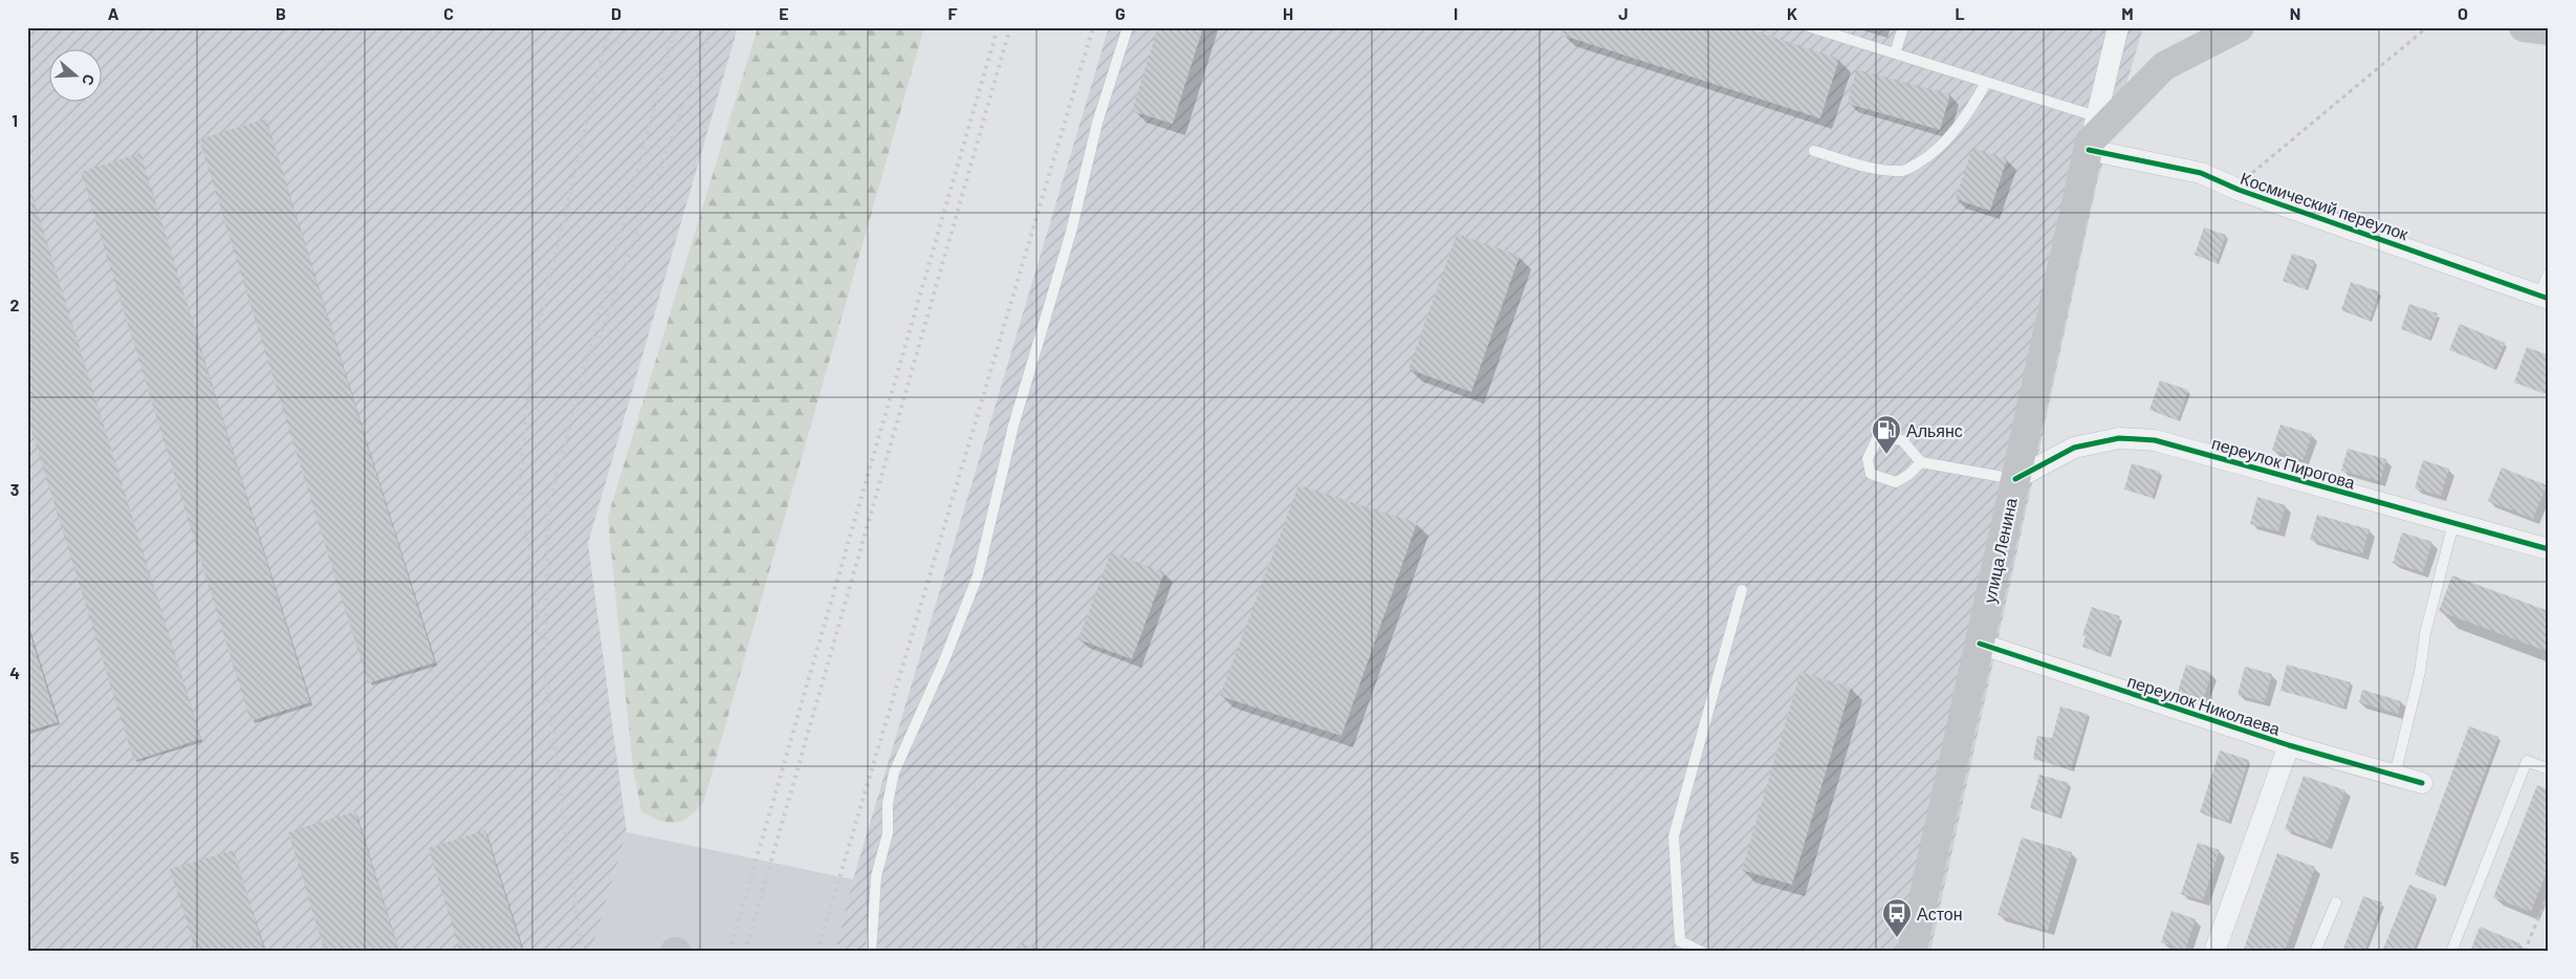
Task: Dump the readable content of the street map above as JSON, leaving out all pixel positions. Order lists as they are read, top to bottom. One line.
{"streets":{"main road":["улица Ленина"],"street":["Космический переулок","переулок Пирогова","переулок Николаева"]},"crossings":[["Космический переулок","улица Ленина"],["переулок Пирогова","улица Ленина"],["улица Ленина","переулок Николаева"]],"places":{"fuel station":["Альянс"],"bus stop":["Астон"]},"north":"right","grid":{"columns":["A","B","C","D","E","F","G","H","I","J","K","L","M","N","O"],"rows":["1","2","3","4","5"]}}
